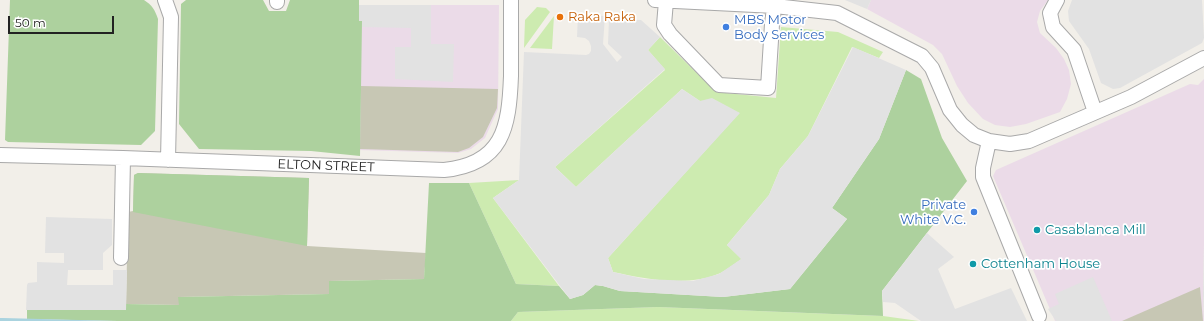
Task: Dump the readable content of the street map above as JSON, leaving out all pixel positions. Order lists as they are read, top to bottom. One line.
{"streets":{"street":["ELTON STREET"]},"places":["Raka Raka","MBS Motor Body Services","Private White V.C.","Casablanca Mill","Cottenham House"],"scale_bar":"50 m"}
